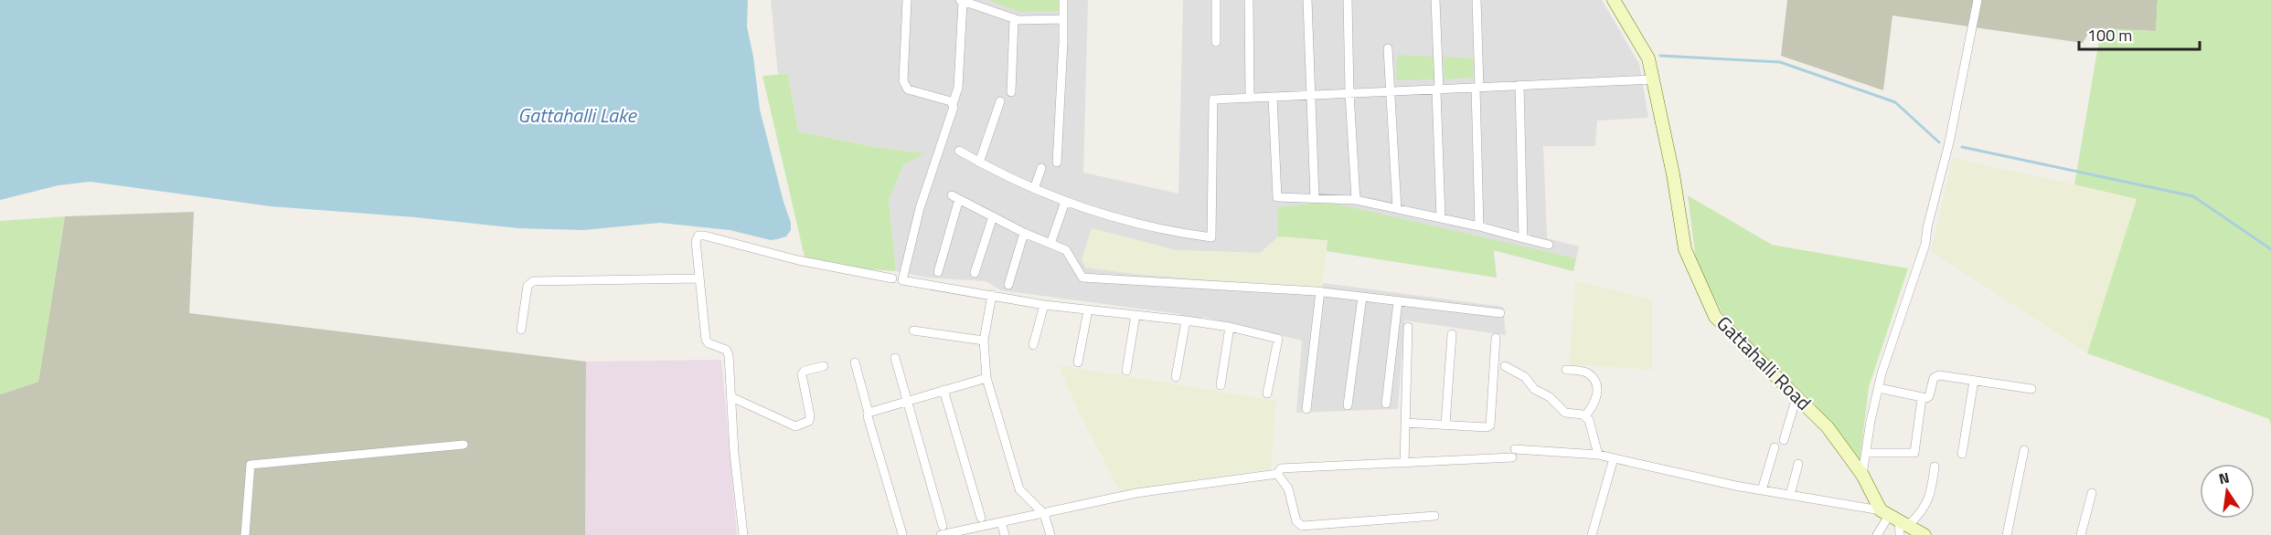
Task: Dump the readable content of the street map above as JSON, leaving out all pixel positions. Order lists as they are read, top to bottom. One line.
{"streets":{"main road":["Gattahalli Road"]},"water":["Gattahalli Lake"],"scale_bar":"100 m","north":"top"}
